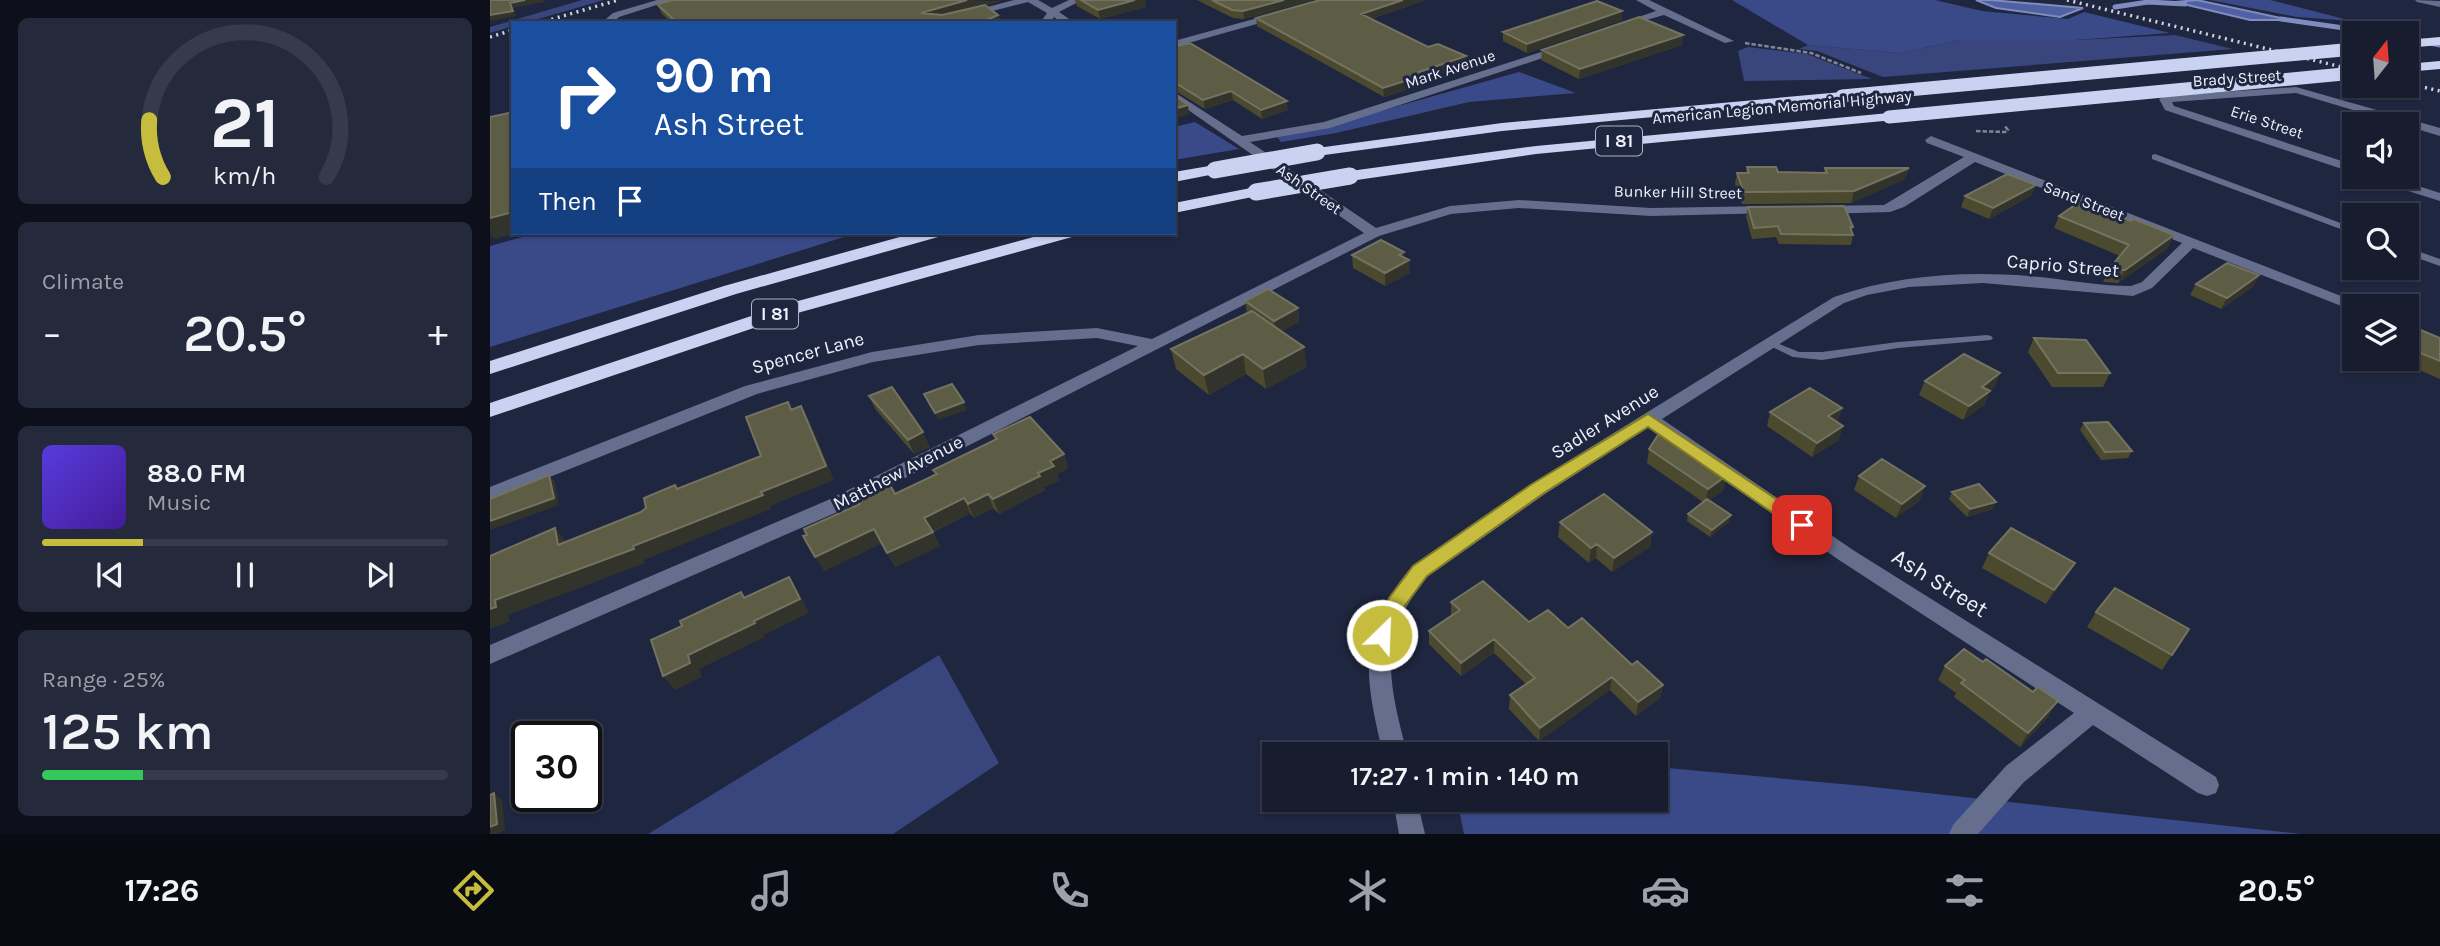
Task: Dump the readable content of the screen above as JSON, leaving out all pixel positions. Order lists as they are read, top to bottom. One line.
{"streets":{"highway":["American Legion Memorial Highway","I 81"],"street":["Mark Avenue","Brady Street","Erie Street","Ash Street","Bunker Hill Street","Sand Street","Caprio Street","Spencer Lane","Sadler Avenue","Matthew Avenue"]},"crossings":[["Mark Avenue","Ash Street"],["Brady Street","Erie Street"],["Ash Street","Bunker Hill Street"],["Ash Street","Sadler Avenue"],["Ash Street","Matthew Avenue"],["Bunker Hill Street","Sand Street"],["Bunker Hill Street","Matthew Avenue"],["Sand Street","Caprio Street"],["Caprio Street","Sadler Avenue"],["Spencer Lane","Matthew Avenue"]],"north":"top","page":{"turn":["90 m","Ash Street"],"then":"Then","tile":["Climate",["Range · 25%","125 km"]],"heat":["−","20.5°","+"],"song":["88.0 FM","Music"],"limit":"30","trip":"17:27 · 1 min · 140 m","tabs":["17:26","20.5°"],"gauge":["21","km/h"]}}
